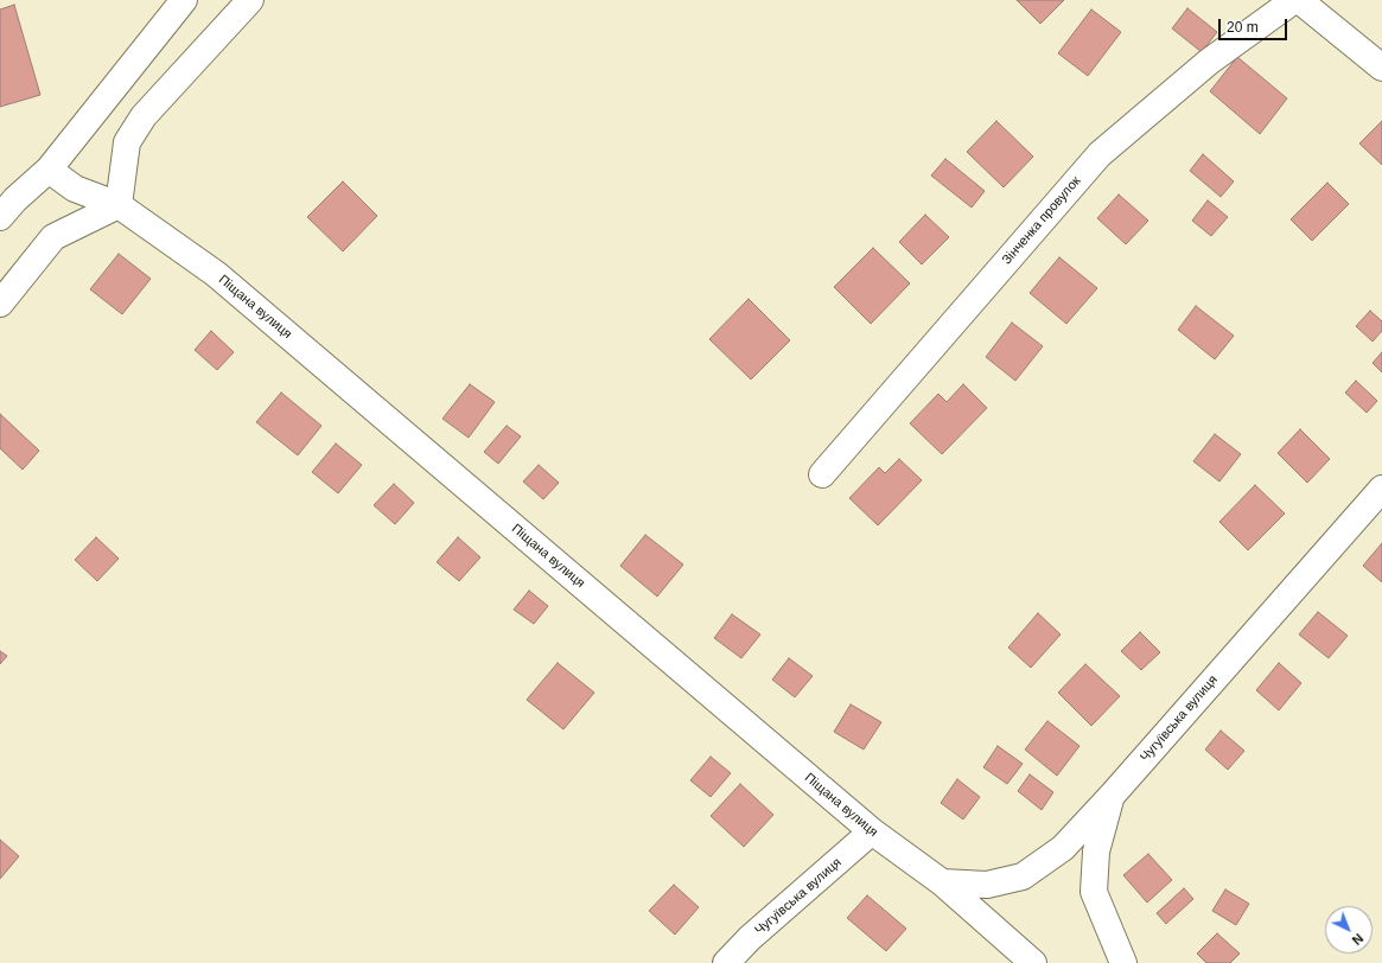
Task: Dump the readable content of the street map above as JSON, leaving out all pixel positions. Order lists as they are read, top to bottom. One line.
{"streets":{"street":["Зінченка провулок","Піщана вулиця","Чугуївська вулиця"]},"crossings":[["Піщана вулиця","Чугуївська вулиця"]],"scale_bar":"20 m","north":"bottom right"}
